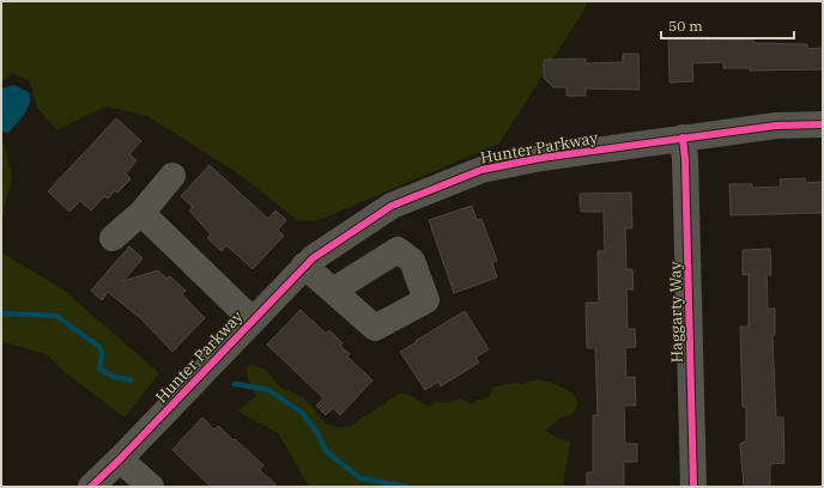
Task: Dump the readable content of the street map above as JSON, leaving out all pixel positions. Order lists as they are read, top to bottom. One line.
{"streets":{"street":["Hunter Parkway","Haggarty Way"]},"crossings":[["Hunter Parkway","Haggarty Way"]],"scale_bar":"50 m"}
